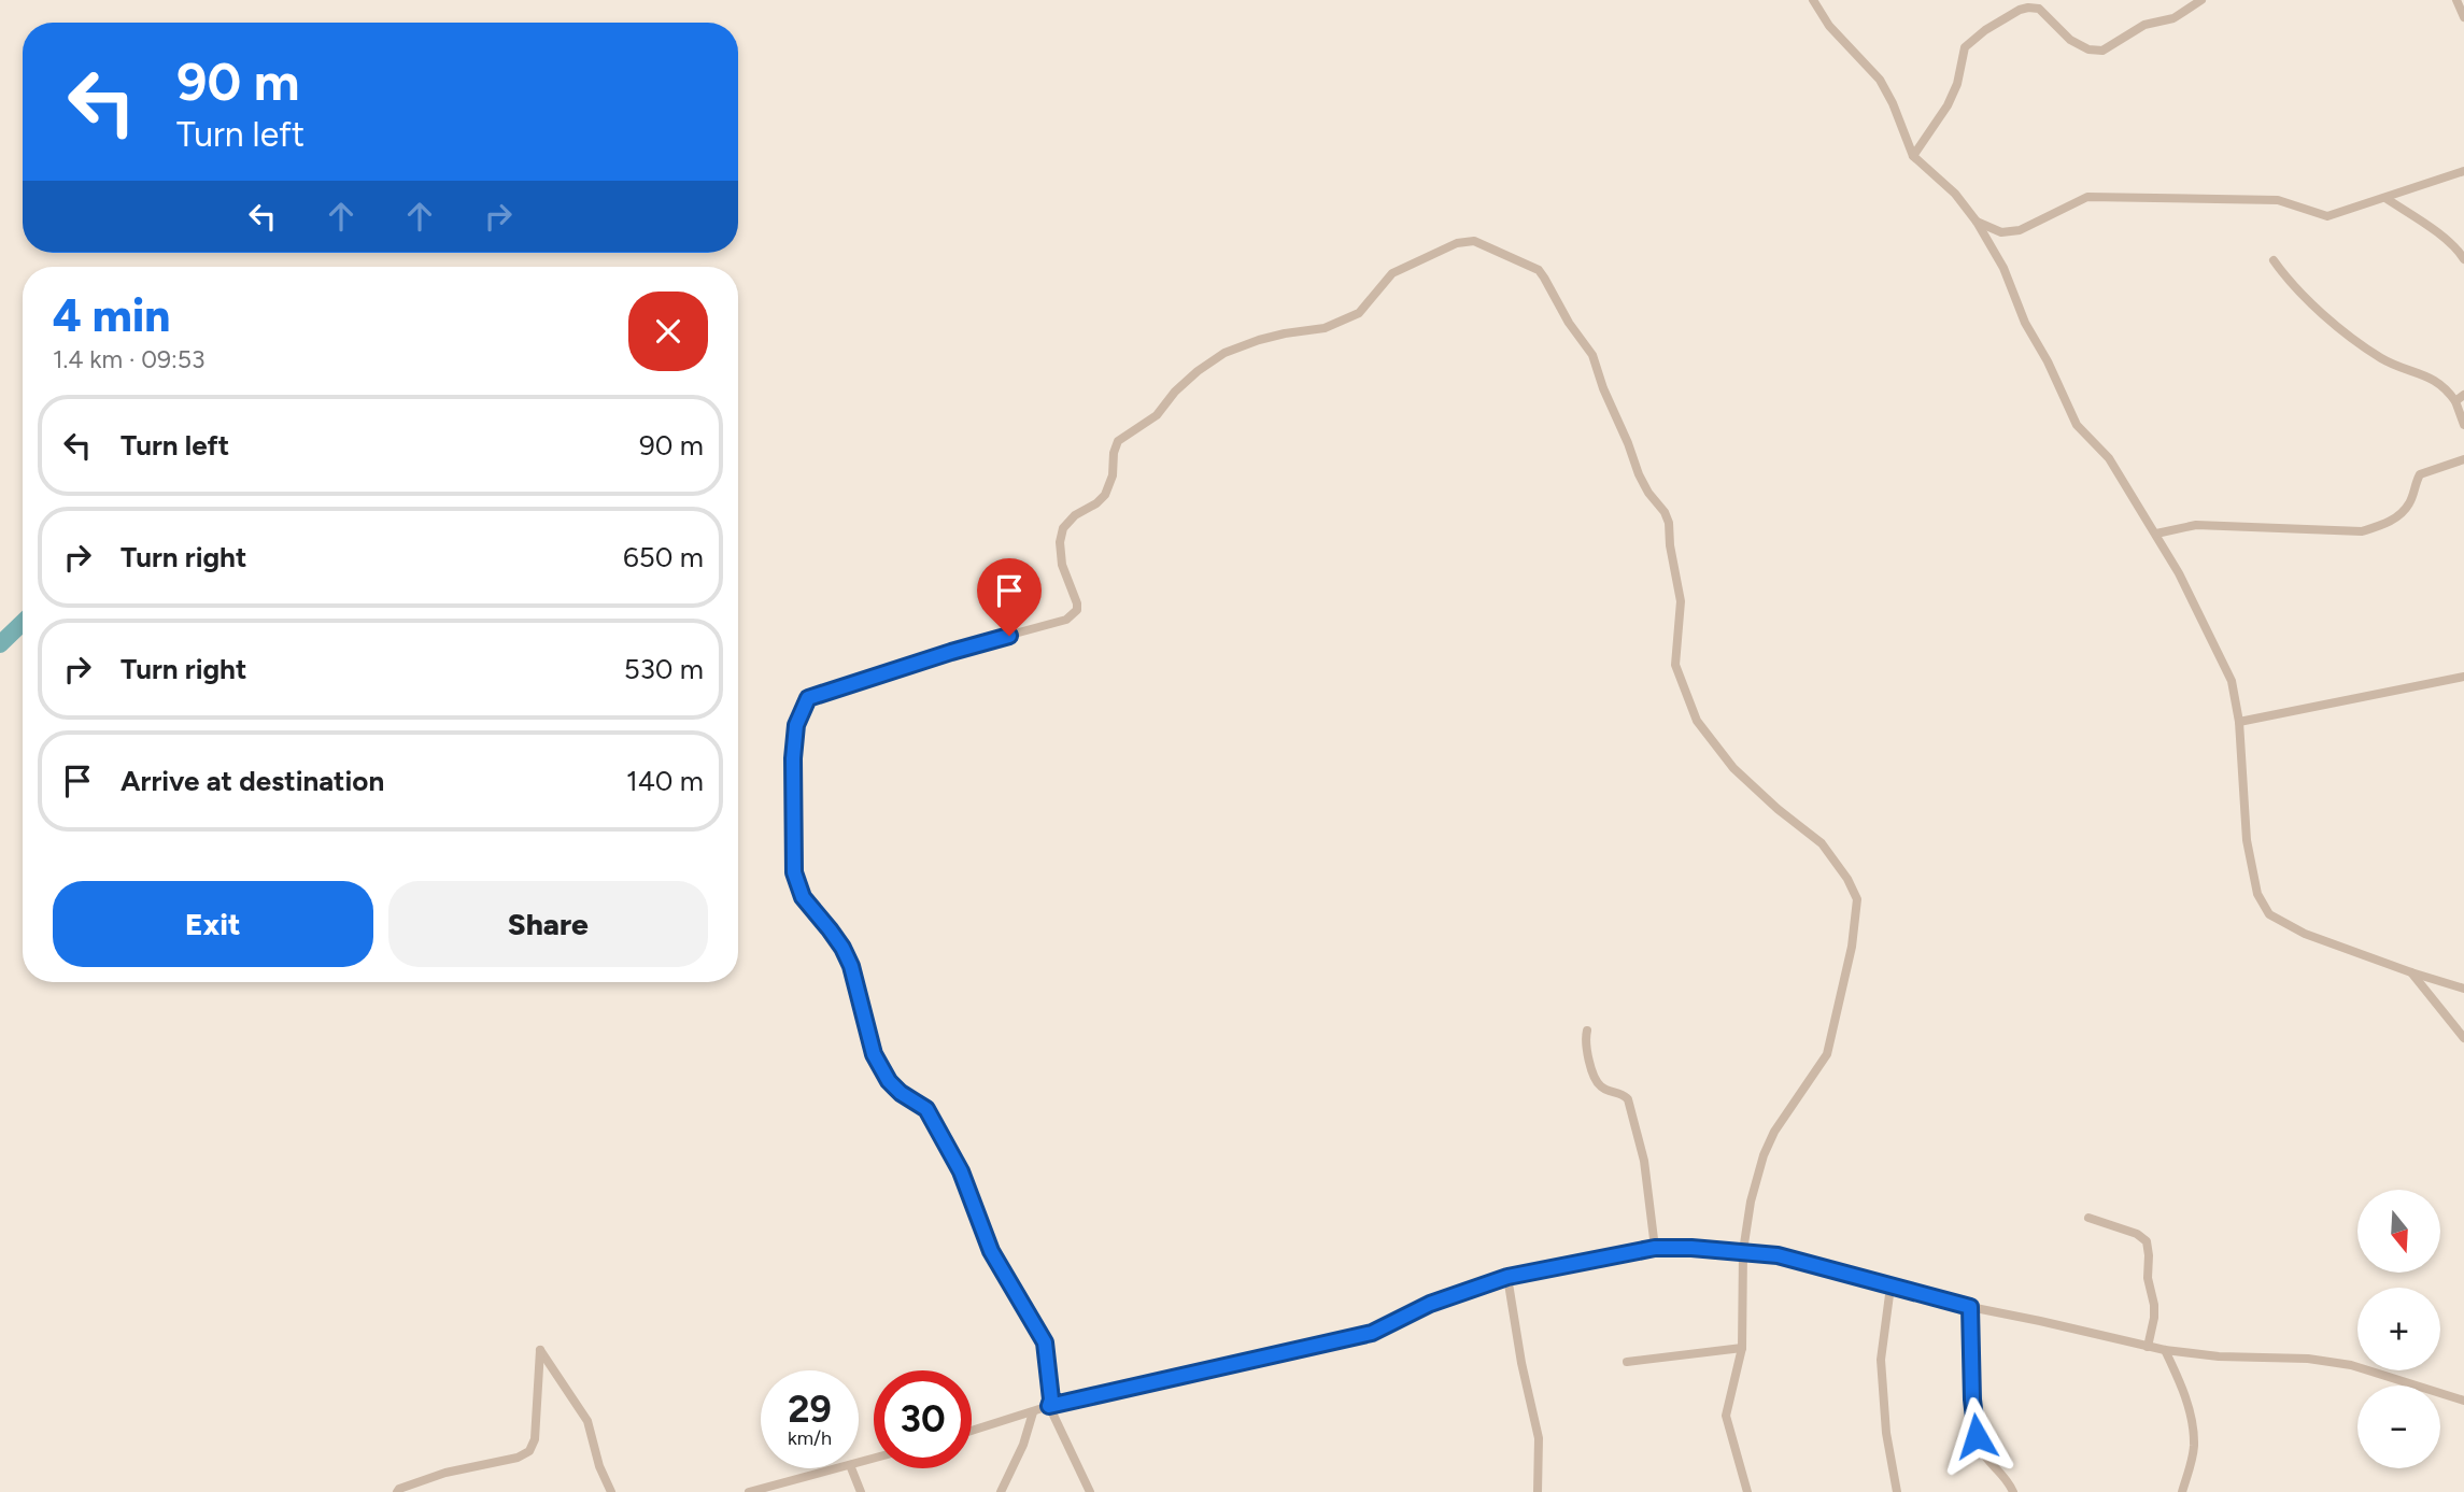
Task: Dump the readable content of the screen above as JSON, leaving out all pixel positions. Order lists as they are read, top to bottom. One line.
{"north":"bottom","page":{"turn":["90 m","Turn left"],"heading":["4 min","1.4 km · 09:53"],"list":[{"name":"Turn left","value":"90 m"},{"name":"Turn right","value":"650 m"},{"name":"Turn right","value":"530 m"},{"name":"Arrive at destination","value":"140 m"}],"buttons":["Exit","Share"],"map_buttons":["+","−"],"speed":"29 km/h","limit":"30"}}
